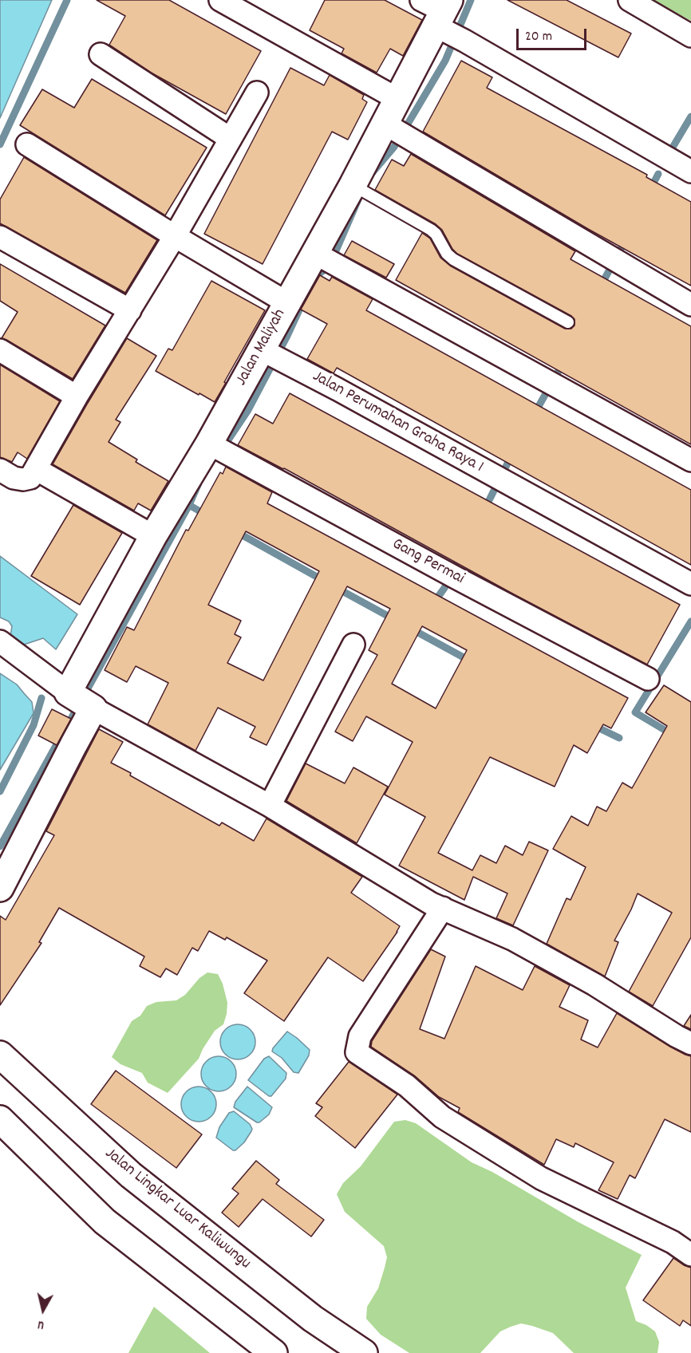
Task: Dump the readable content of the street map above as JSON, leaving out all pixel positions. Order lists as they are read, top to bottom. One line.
{"streets":{"main road":["Jalan Maliyah","Jalan Lingkar Luar Kaliwungu"],"street":["Jalan Perumahan Graha Raya 1","Gang Permai"]},"crossings":[["Jalan Maliyah","Jalan Perumahan Graha Raya 1"],["Jalan Maliyah","Gang Permai"]],"scale_bar":"20 m","north":"bottom"}
